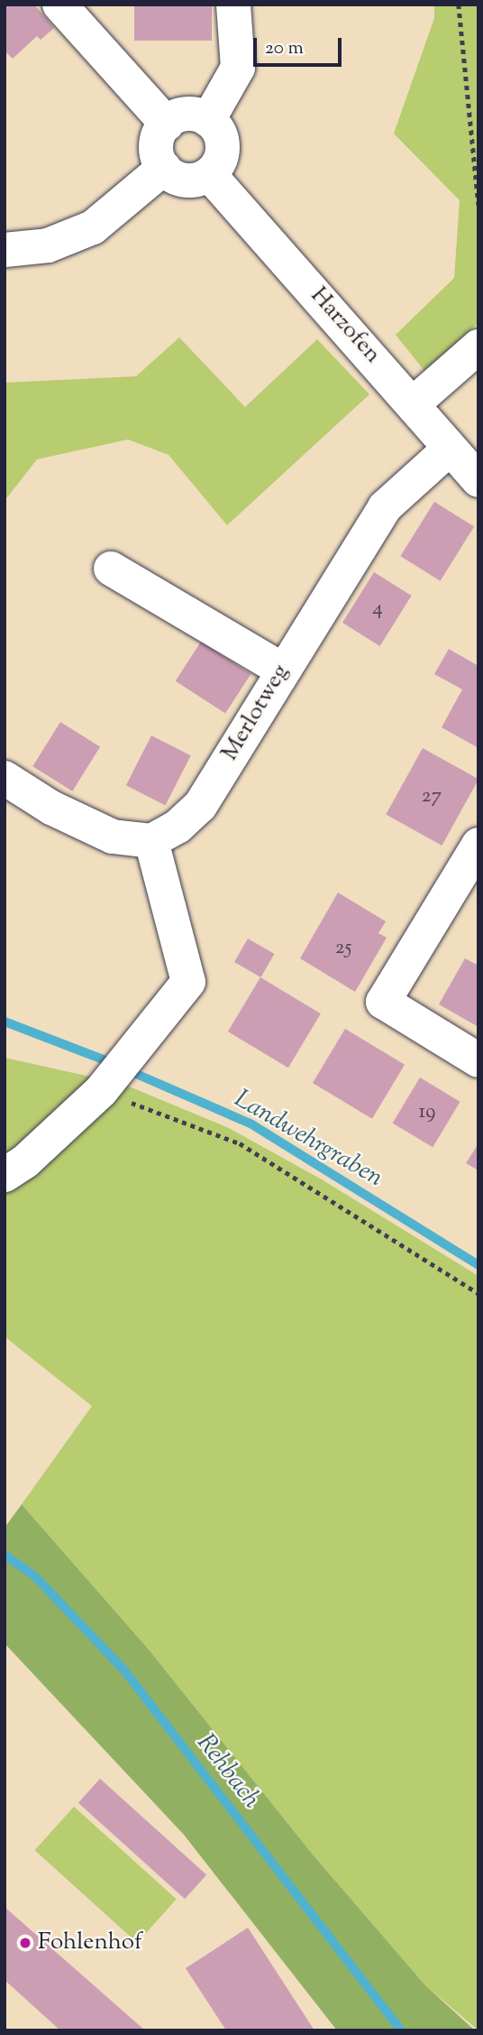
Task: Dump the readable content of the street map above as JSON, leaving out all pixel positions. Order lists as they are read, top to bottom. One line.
{"streets":{"street":["Harzofen","Merlotweg"]},"crossings":[["Harzofen","Merlotweg"]],"water":["Landwehrgraben","Rehbach"],"places":["Fohlenhof"],"house_numbers":["4","27","25","19"],"scale_bar":"20 m"}
